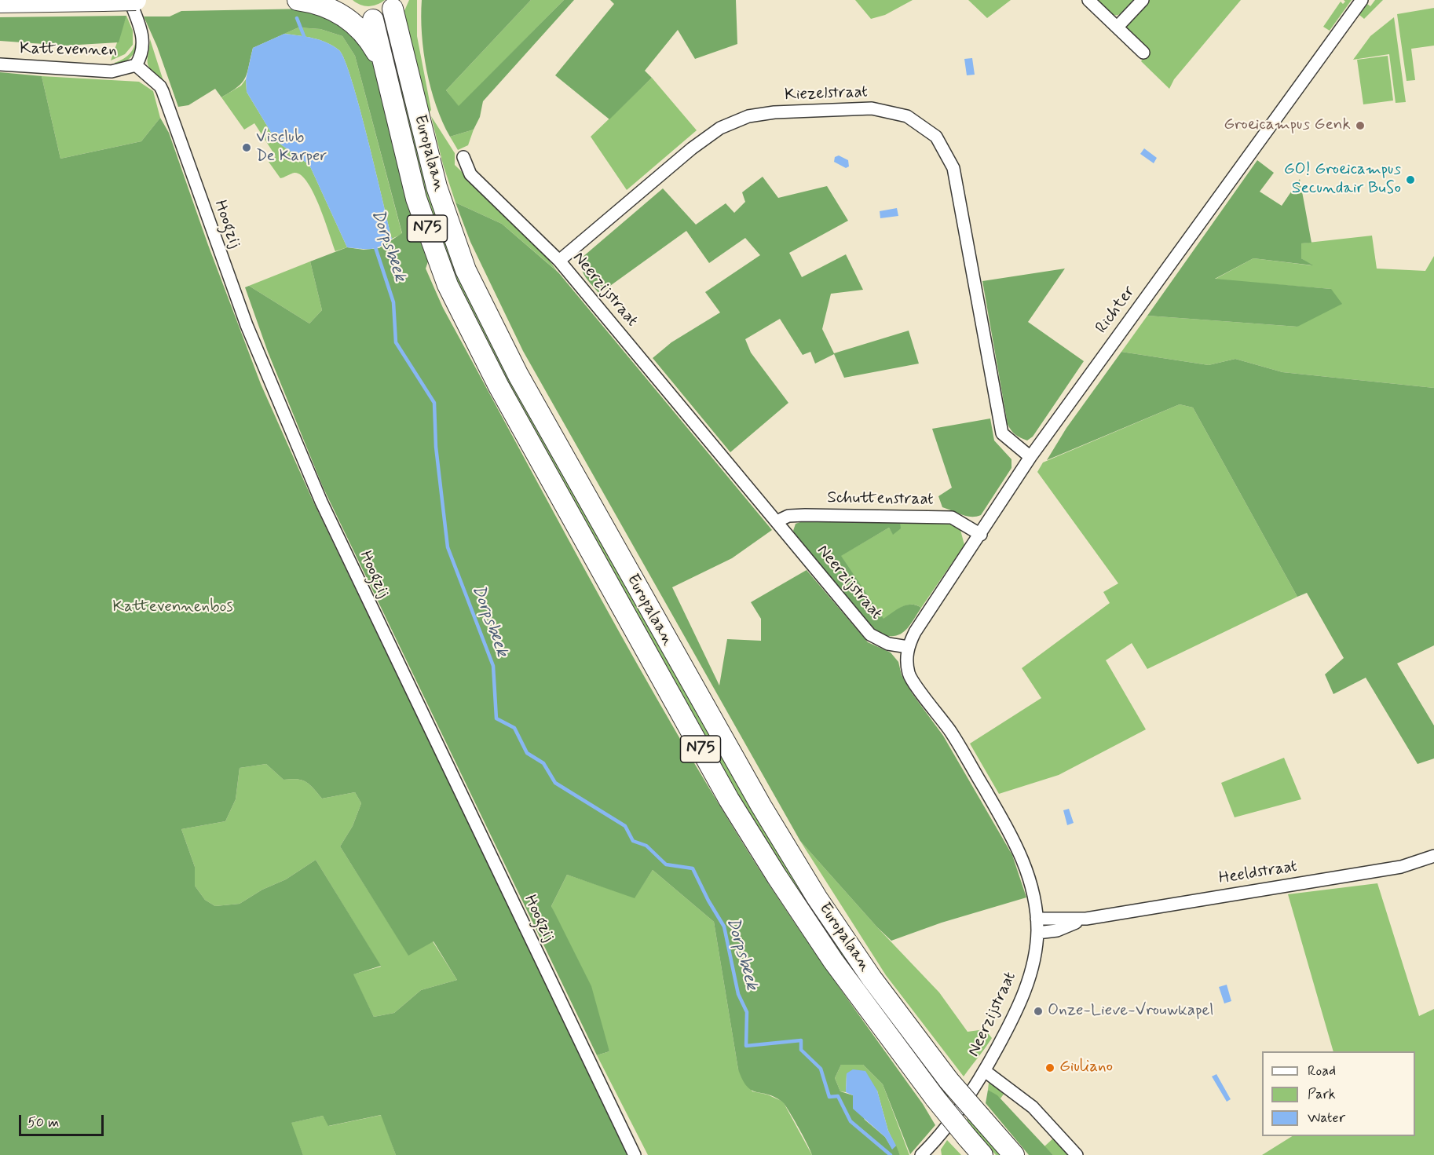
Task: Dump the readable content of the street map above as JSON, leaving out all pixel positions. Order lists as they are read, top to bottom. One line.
{"streets":{"highway":["Europalaan","N75"],"street":["Kattevennen","Kiezelstraat","Hoogzij","Neerzijstraat","Richter","Schuttenstraat","Heeldstraat"]},"crossings":[["Kattevennen","Hoogzij"],["Kiezelstraat","Neerzijstraat"],["Kiezelstraat","Richter"],["Neerzijstraat","Richter"],["Neerzijstraat","Schuttenstraat"],["Neerzijstraat","Heeldstraat"],["Richter","Schuttenstraat"]],"water":["Dorpsbeek"],"parks":["Kattevennenbos"],"places":["Groeicampus Genk","Visclub De Karper","GO! Groeicampus Secundair BuSo","Onze-Lieve-Vrouwkapel","Giuliano"],"legend":["Road","Park","Water"],"scale_bar":"50 m"}
